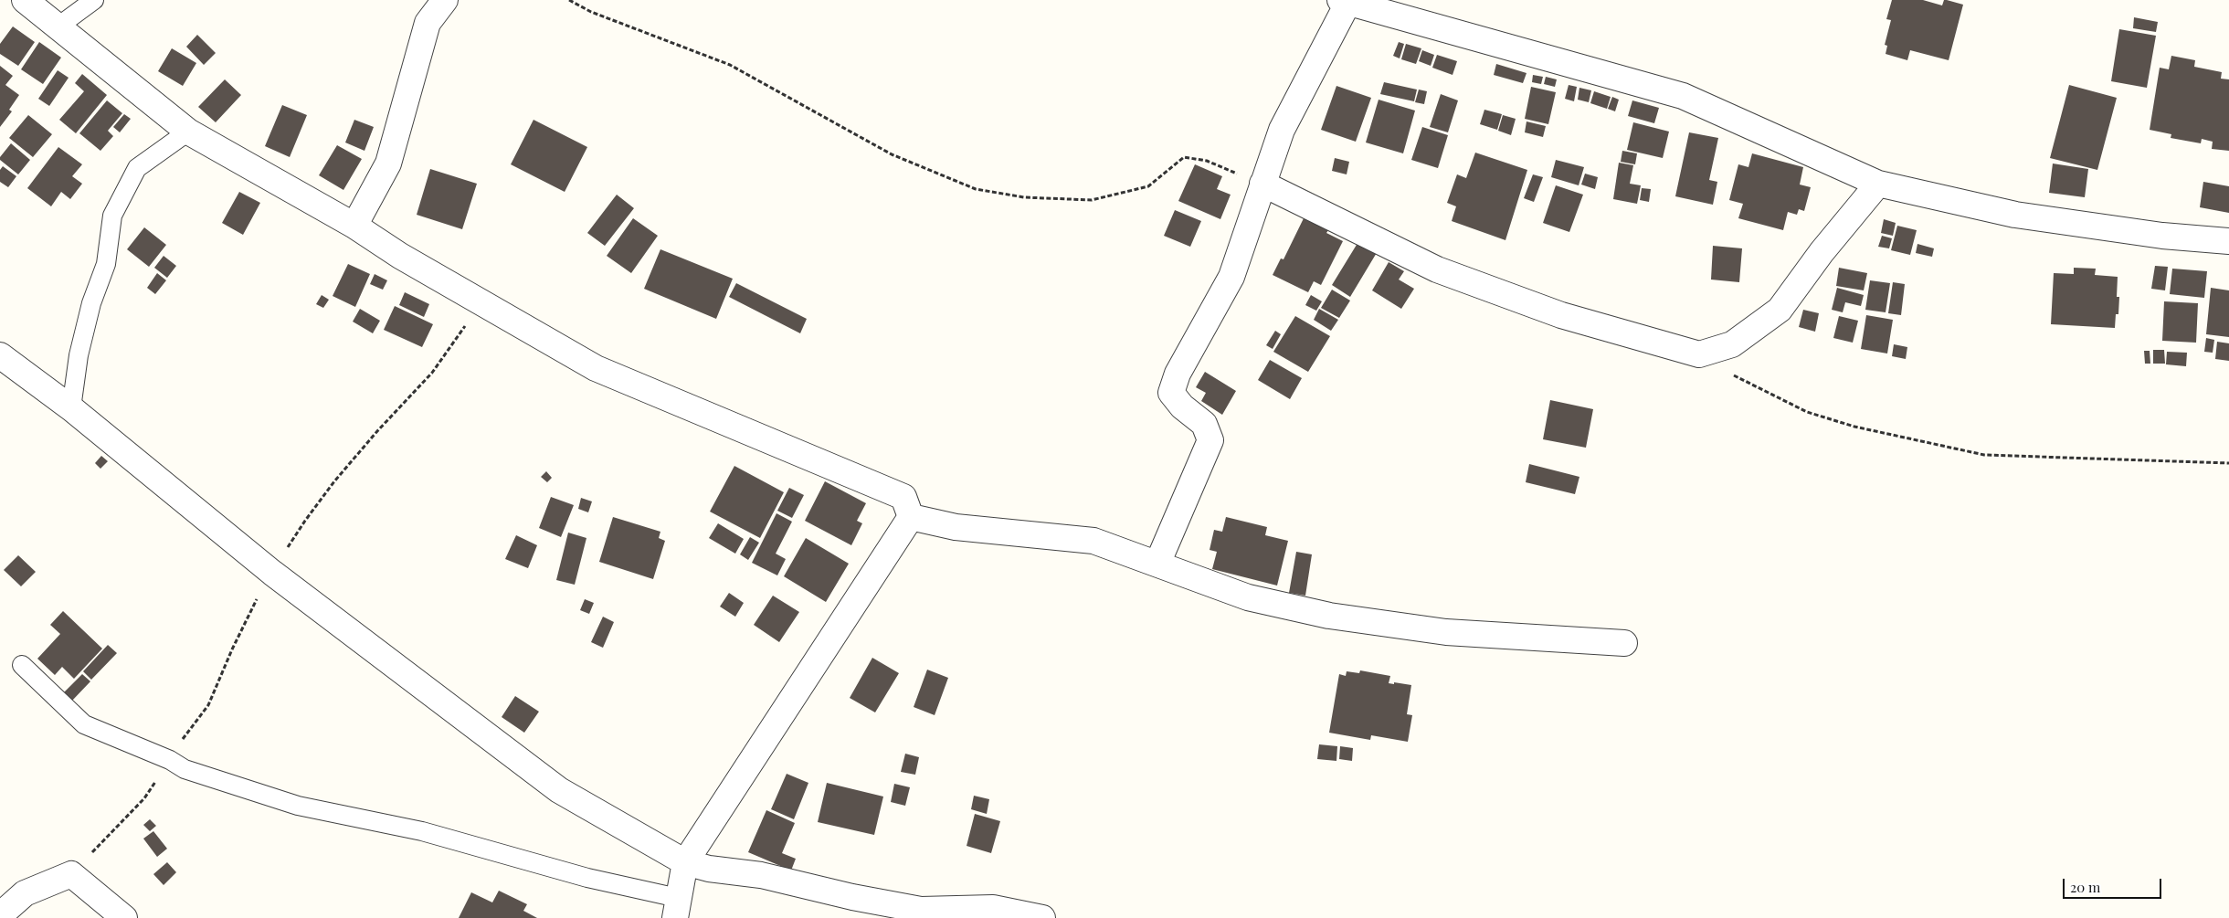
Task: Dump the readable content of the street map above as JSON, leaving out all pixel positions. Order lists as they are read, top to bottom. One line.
{"scale_bar":"20 m"}
